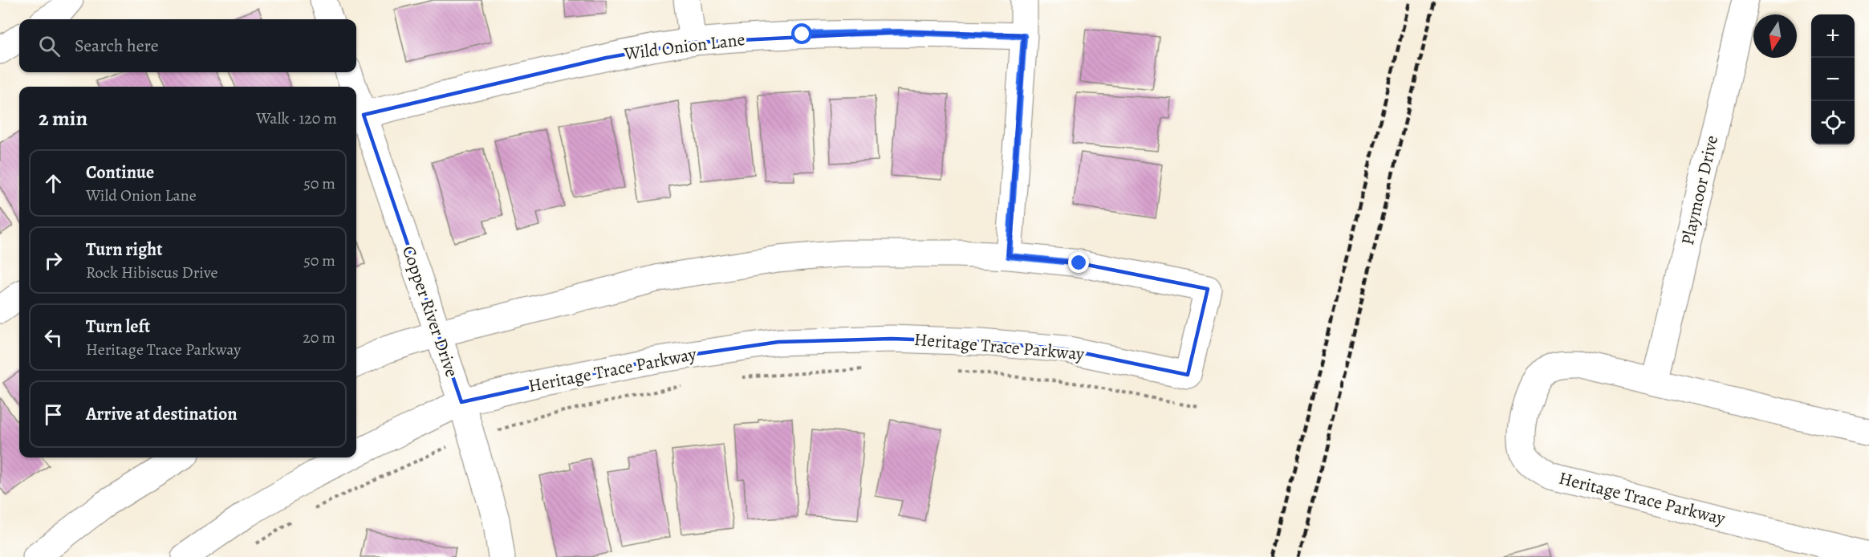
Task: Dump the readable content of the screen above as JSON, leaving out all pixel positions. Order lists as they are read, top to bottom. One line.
{"streets":{"street":["Wild Onion Lane","Playmoor Drive","Copper River Drive","Heritage Trace Parkway"]},"crossings":[["Wild Onion Lane","Copper River Drive"],["Playmoor Drive","Heritage Trace Parkway"],["Copper River Drive","Heritage Trace Parkway"]],"north":"bottom","page":{"map_buttons":["+","−"],"search":"Search here","heading":["2 min","Walk · 120 m"],"list":[["Continue","Wild Onion Lane","50 m"],["Turn right","Rock Hibiscus Drive","50 m"],["Turn left","Heritage Trace Parkway","20 m"],"Arrive at destination"]}}
